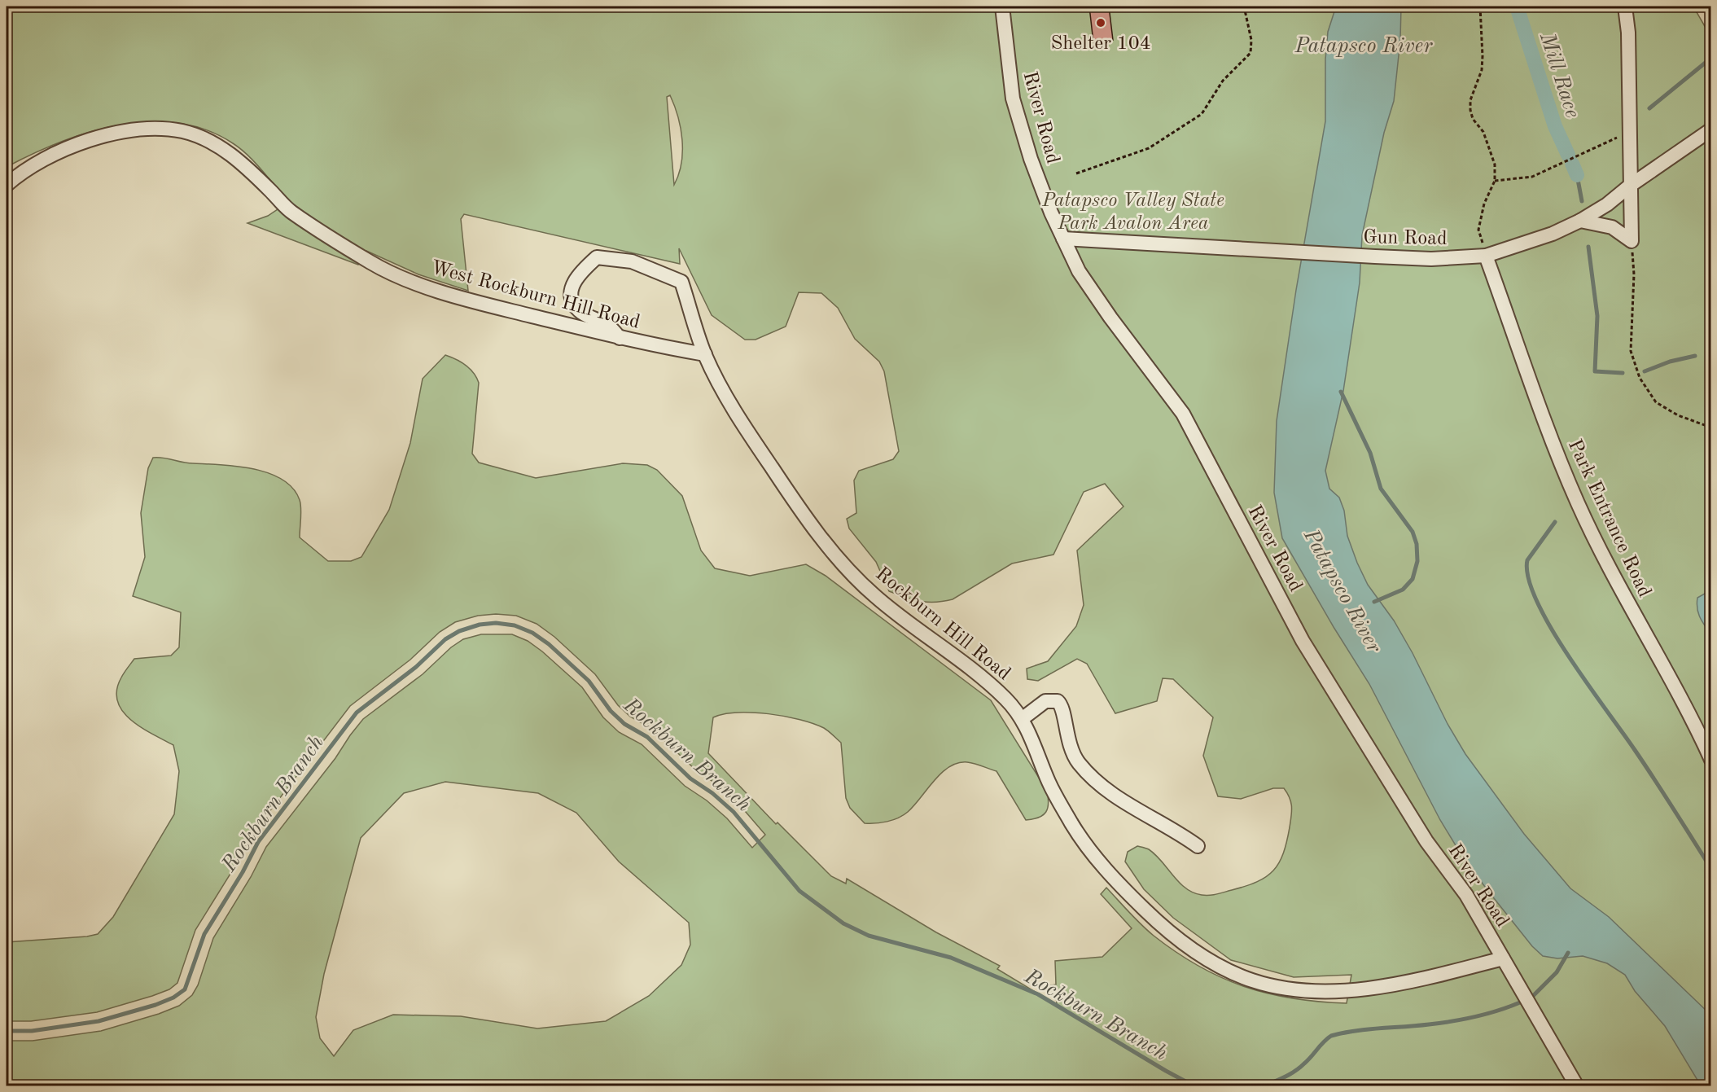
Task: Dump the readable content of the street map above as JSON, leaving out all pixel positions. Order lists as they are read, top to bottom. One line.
{"streets":{"street":["River Road","Gun Road","West Rockburn Hill Road","Park Entrance Road","Rockburn Hill Road"]},"crossings":[["River Road","Gun Road"],["River Road","Rockburn Hill Road"],["Gun Road","Park Entrance Road"],["West Rockburn Hill Road","Rockburn Hill Road"]],"water":["Patapsco River","Mill Race","Rockburn Branch"],"parks":["Patapsco Valley State Park Avalon Area"],"places":["Shelter 104"]}
